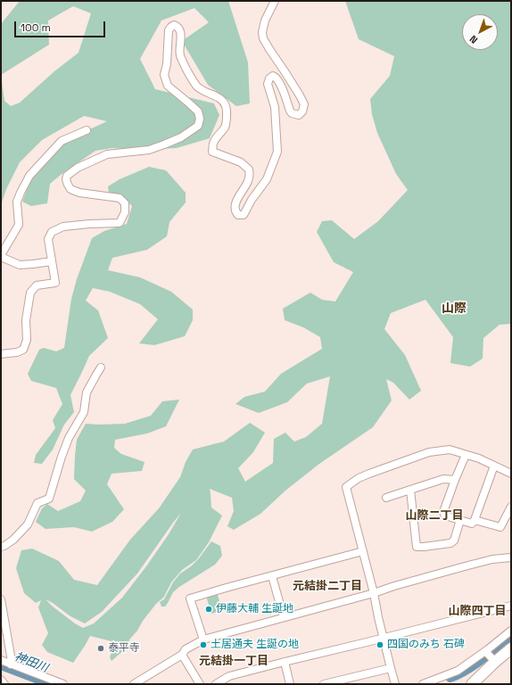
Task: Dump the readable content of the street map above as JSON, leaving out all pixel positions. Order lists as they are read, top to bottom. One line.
{"districts":["山際","山際二丁目","元結掛二丁目","山際四丁目","元結掛一丁目"],"water":["神田川"],"places":["伊藤大輔 生誕地","土居通夫 生誕の地","四国のみち 石碑","泰平寺"],"scale_bar":"100 m","north":"bottom left"}
